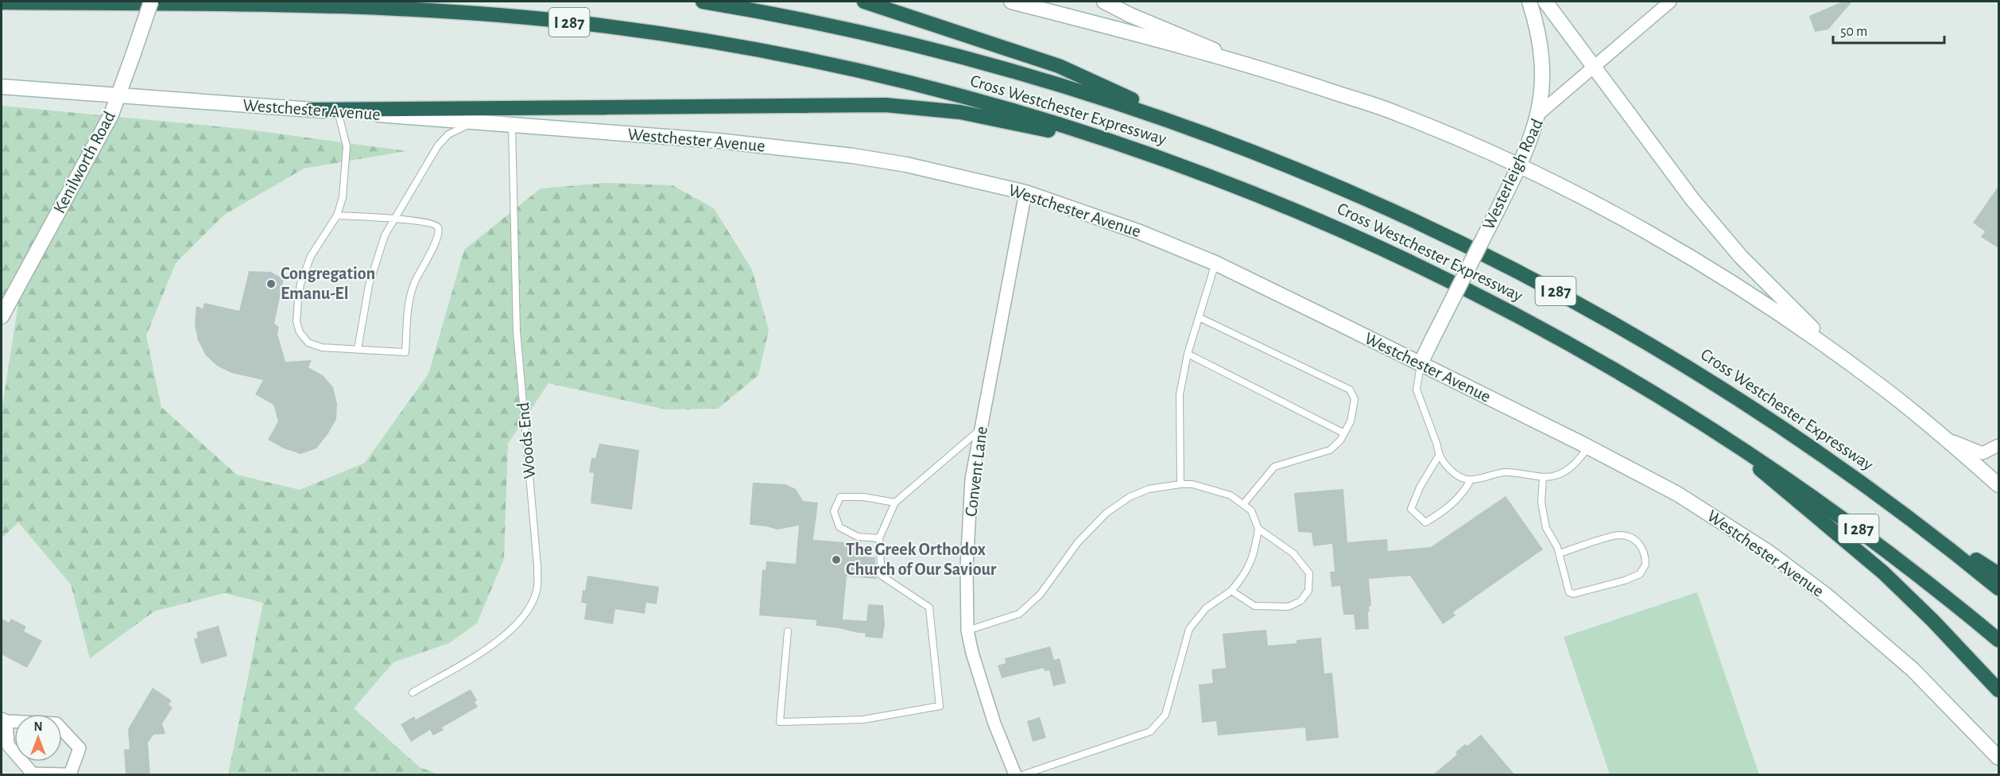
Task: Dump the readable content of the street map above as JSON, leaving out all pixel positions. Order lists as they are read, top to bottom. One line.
{"streets":{"highway":["I 287","Cross Westchester Expressway"],"main road":["Westchester Avenue","Kenilworth Road","Westerleigh Road"],"street":["Convent Lane"],"lane":["Woods End"]},"crossings":[["Westchester Avenue","Kenilworth Road"],["Westchester Avenue","Westerleigh Road"],["Westchester Avenue","Woods End"],["Westchester Avenue","Convent Lane"]],"places":["Congregation Emanu-El","The Greek Orthodox Church of Our Saviour"],"scale_bar":"50 m","north":"top"}
